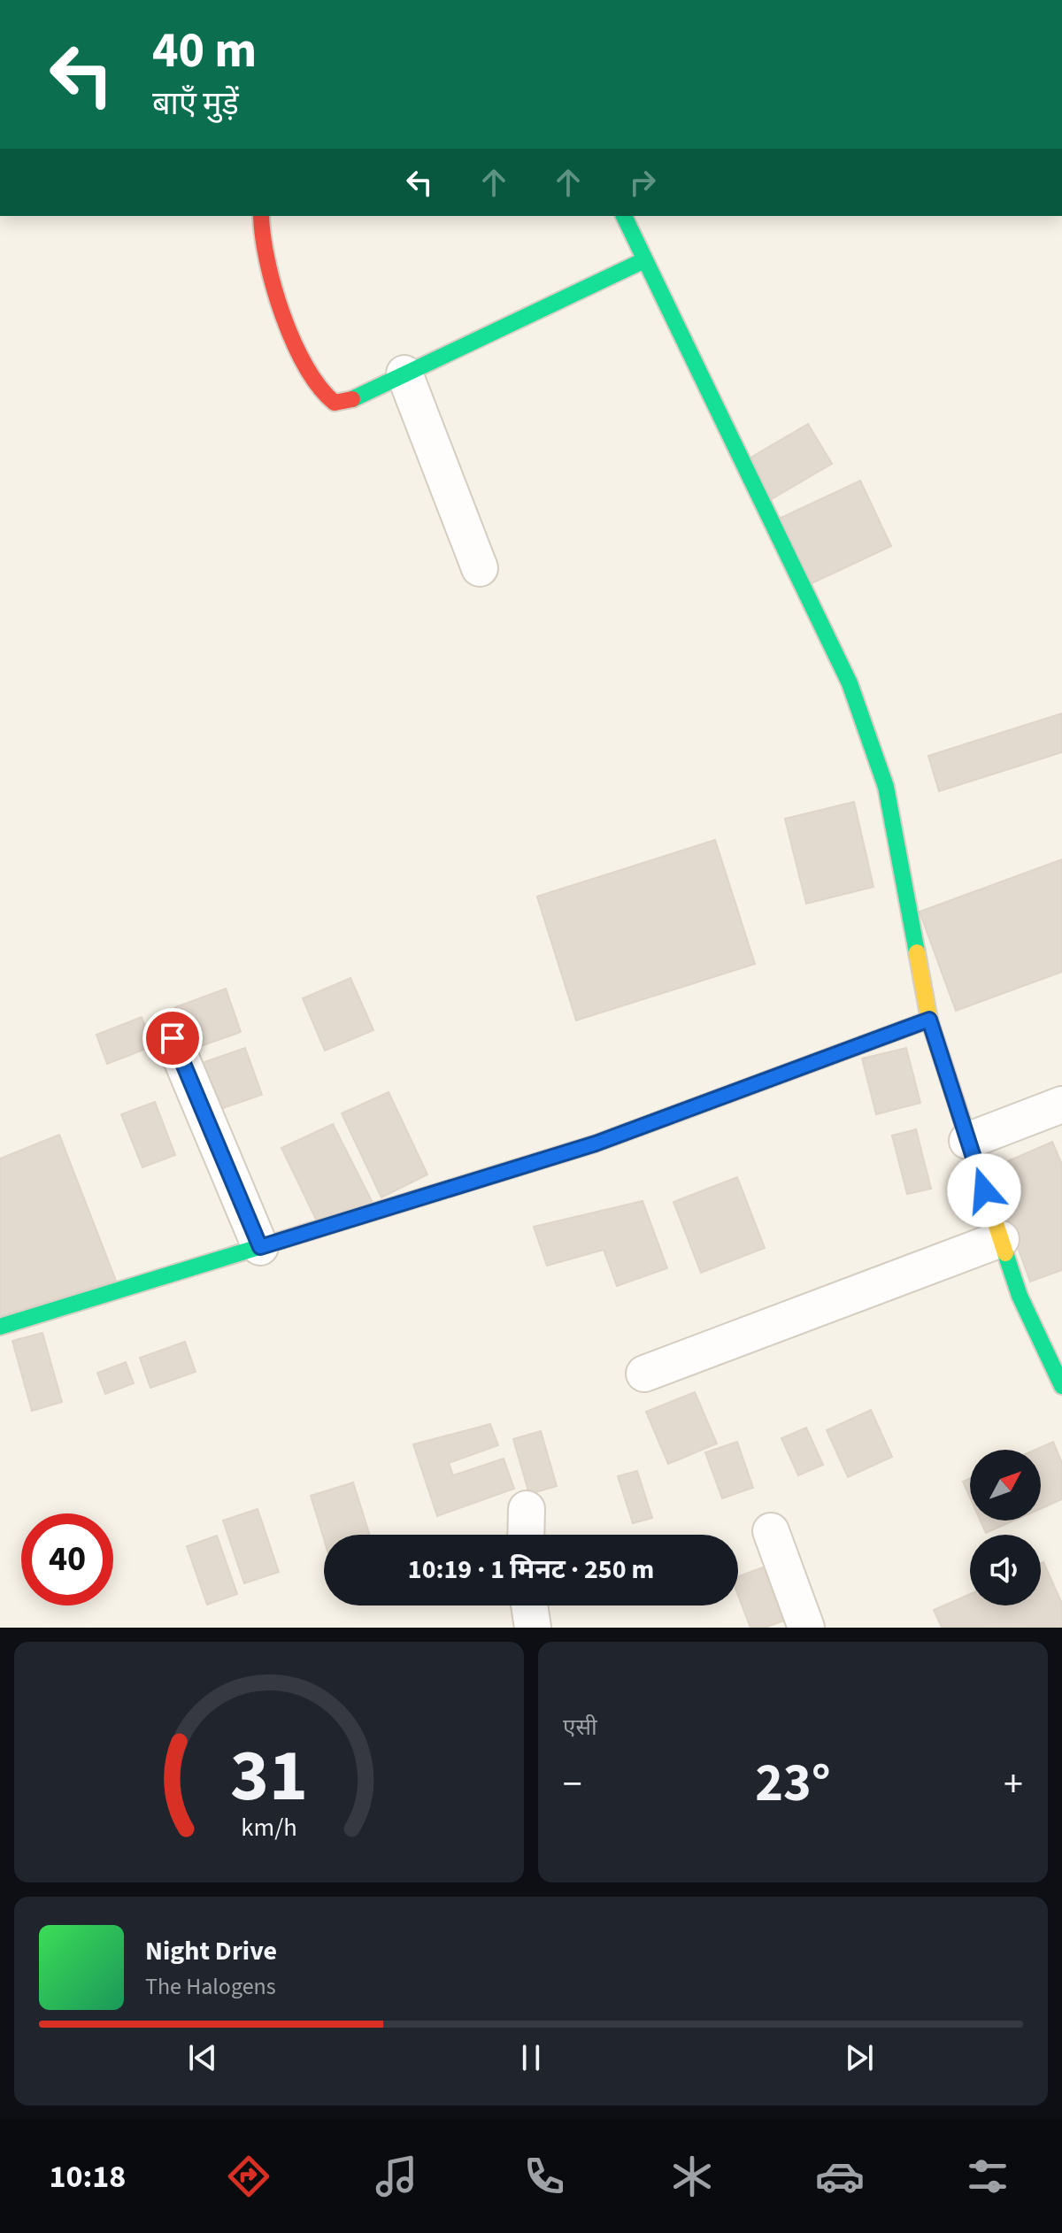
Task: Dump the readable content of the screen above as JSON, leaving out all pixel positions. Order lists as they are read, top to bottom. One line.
{"north":"top right","page":{"turn":["40 m","बाएँ मुड़ें"],"limit":"40","trip":"10:19 · 1 मिनट · 250 m","tile":"एसी","heat":["−","23°","+"],"song":["Night Drive","The Halogens"],"tabs":"10:18","gauge":["31","km/h"]}}
